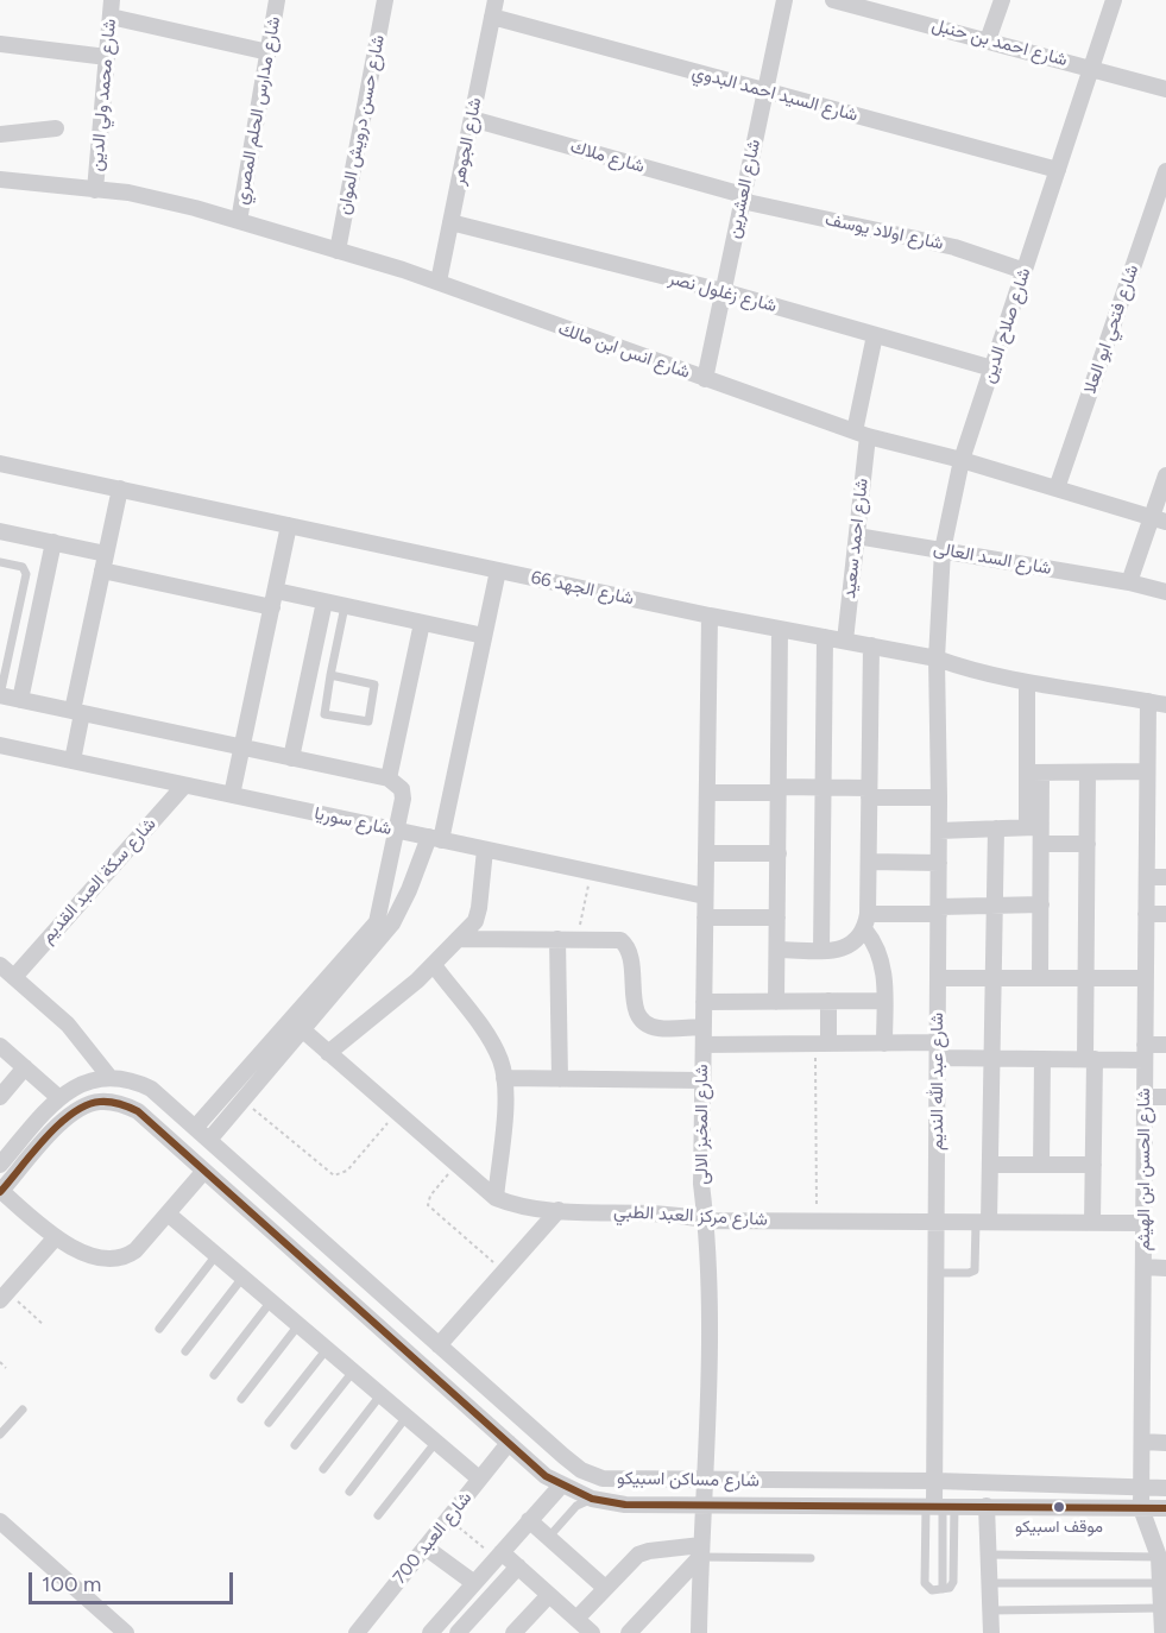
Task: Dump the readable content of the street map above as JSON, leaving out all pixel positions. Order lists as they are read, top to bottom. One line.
{"streets":{"street":["شارع احمد بن حنبل","شارع السيد احمد البدوي","شارع محمد ولي الدين","شارع مدارس الحلم المصري","شارع حسن درويش الموان","شارع الجوهر","شارع ملاك","شارع العشرين","شارع اولاد يوسف","شارع زغلول نصر","شارع صلاح الدين","شارع فتحي ابو العلا","شارع انس ابن مالك","شارع احمد سعيد","شارع السد العالى","شارع الجهد 66","شارع سوريا","شارع سكة العبد القديم","شارع عبد الله النديم","شارع المخبز الالى","شارع الحسن ابن الهيثم","شارع مركز العبد الطبي","شارع مساكن اسبيكو","شارع العبد 700"]},"crossings":[["شارع احمد بن حنبل","شارع صلاح الدين"],["شارع السيد احمد البدوي","شارع الجوهر"],["شارع السيد احمد البدوي","شارع العشرين"],["شارع السيد احمد البدوي","شارع صلاح الدين"],["شارع محمد ولي الدين","شارع انس ابن مالك"],["شارع مدارس الحلم المصري","شارع انس ابن مالك"],["شارع حسن درويش الموان","شارع انس ابن مالك"],["شارع الجوهر","شارع ملاك"],["شارع الجوهر","شارع زغلول نصر"],["شارع الجوهر","شارع انس ابن مالك"],["شارع ملاك","شارع العشرين"],["شارع ملاك","شارع اولاد يوسف"],["شارع العشرين","شارع اولاد يوسف"],["شارع العشرين","شارع زغلول نصر"],["شارع العشرين","شارع انس ابن مالك"],["شارع اولاد يوسف","شارع صلاح الدين"],["شارع زغلول نصر","شارع صلاح الدين"],["شارع زغلول نصر","شارع احمد سعيد"],["شارع صلاح الدين","شارع انس ابن مالك"],["شارع صلاح الدين","شارع السد العالى"],["شارع صلاح الدين","شارع الجهد 66"],["شارع صلاح الدين","شارع عبد الله النديم"],["شارع فتحي ابو العلا","شارع انس ابن مالك"],["شارع انس ابن مالك","شارع احمد سعيد"],["شارع احمد سعيد","شارع السد العالى"],["شارع احمد سعيد","شارع الجهد 66"],["شارع الجهد 66","شارع عبد الله النديم"],["شارع الجهد 66","شارع المخبز الالى"],["شارع الجهد 66","شارع الحسن ابن الهيثم"],["شارع سوريا","شارع سكة العبد القديم"],["شارع سوريا","شارع المخبز الالى"],["شارع عبد الله النديم","شارع مركز العبد الطبي"],["شارع عبد الله النديم","شارع مساكن اسبيكو"],["شارع المخبز الالى","شارع مركز العبد الطبي"],["شارع المخبز الالى","شارع مساكن اسبيكو"],["شارع الحسن ابن الهيثم","شارع مركز العبد الطبي"],["شارع الحسن ابن الهيثم","شارع مساكن اسبيكو"],["شارع مساكن اسبيكو","شارع العبد 700"]],"places":["موقف اسبيكو"],"scale_bar":"100 m"}
